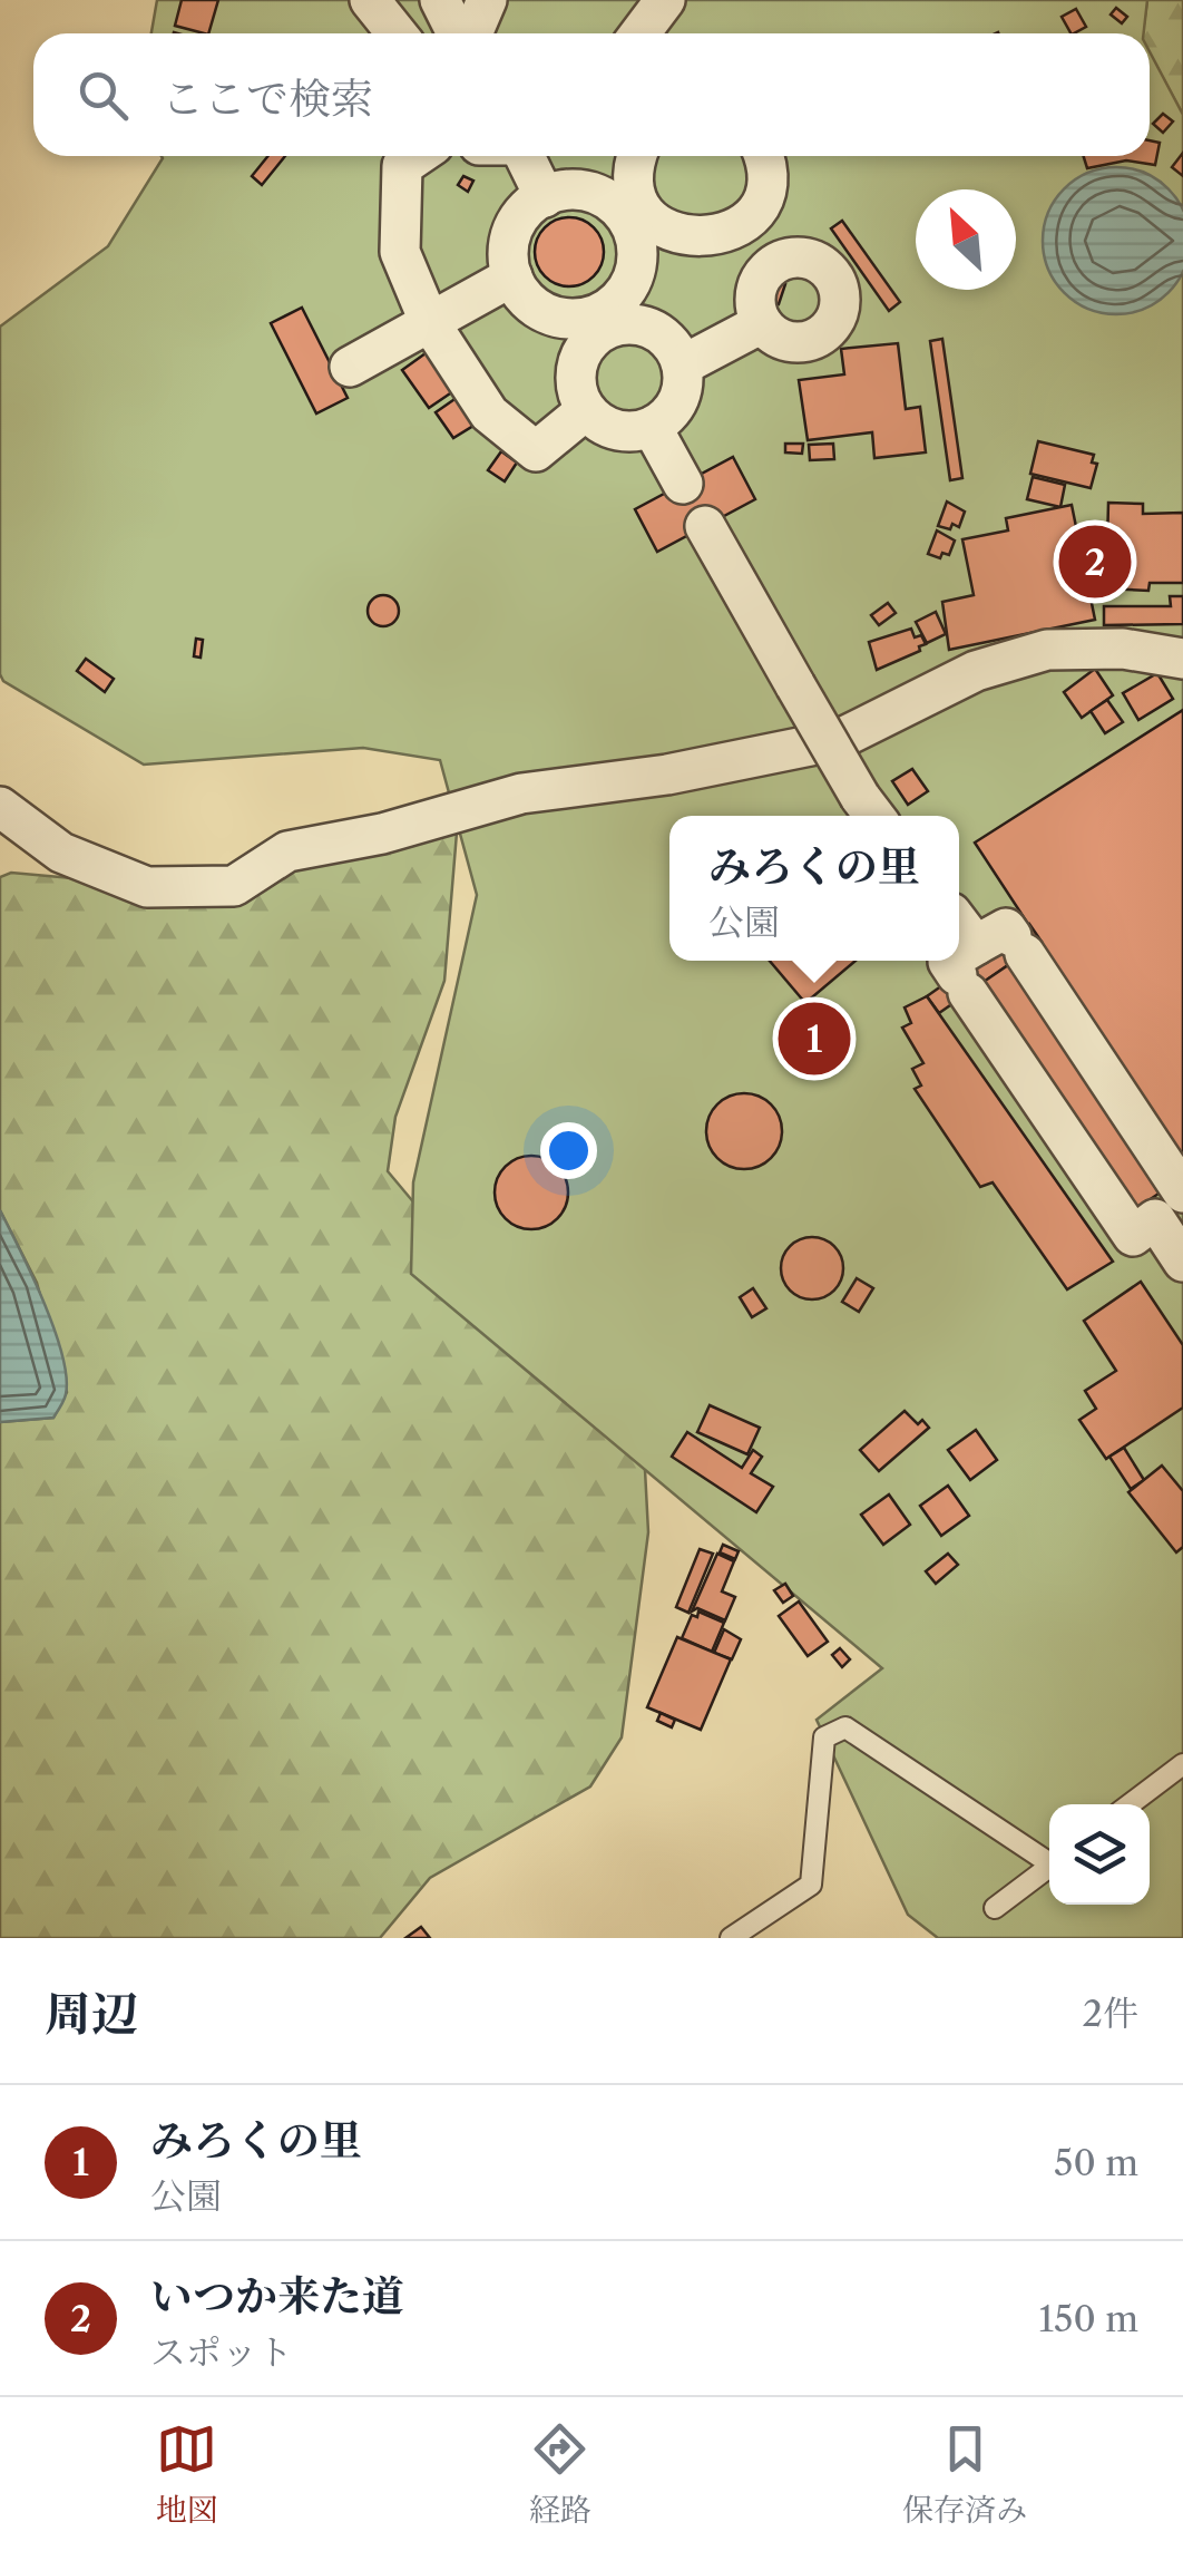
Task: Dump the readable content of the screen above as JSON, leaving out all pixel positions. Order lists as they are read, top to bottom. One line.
{"north":"top left","page":{"search":"ここで検索","pins":["2","1"],"popup":["みろくの里","公園"],"heading":["周辺","2件"],"list":[{"mark":"1","name":"みろくの里","note":"公園","value":"50 m"},{"mark":"2","name":"いつか来た道","note":"スポット","value":"150 m"}],"nav":["地図","経路","保存済み"]}}
